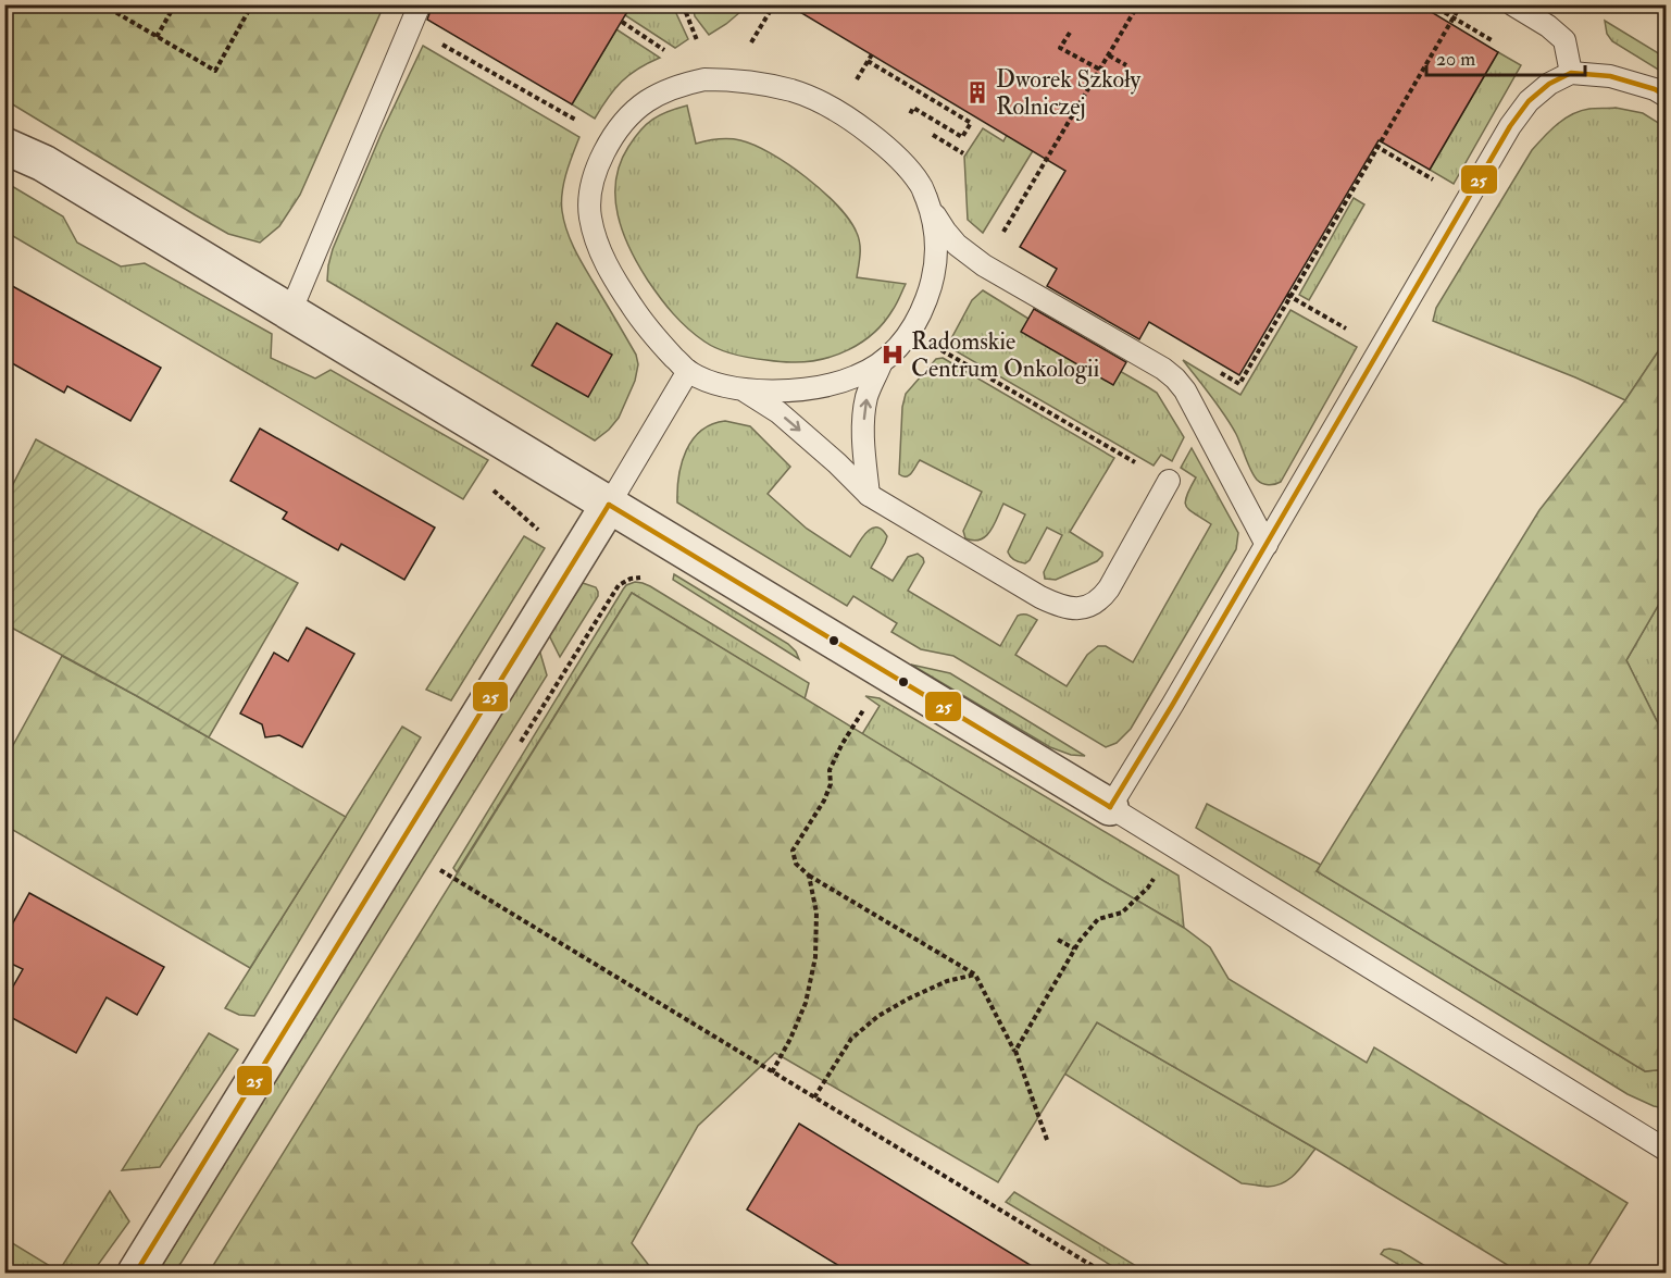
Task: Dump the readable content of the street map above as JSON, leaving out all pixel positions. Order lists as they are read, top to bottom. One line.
{"places":{"building":["Dworek Szkoły Rolniczej"],"hospital":["Radomskie Centrum Onkologii"]},"lines":["transit line 25"],"scale_bar":"20 m"}
